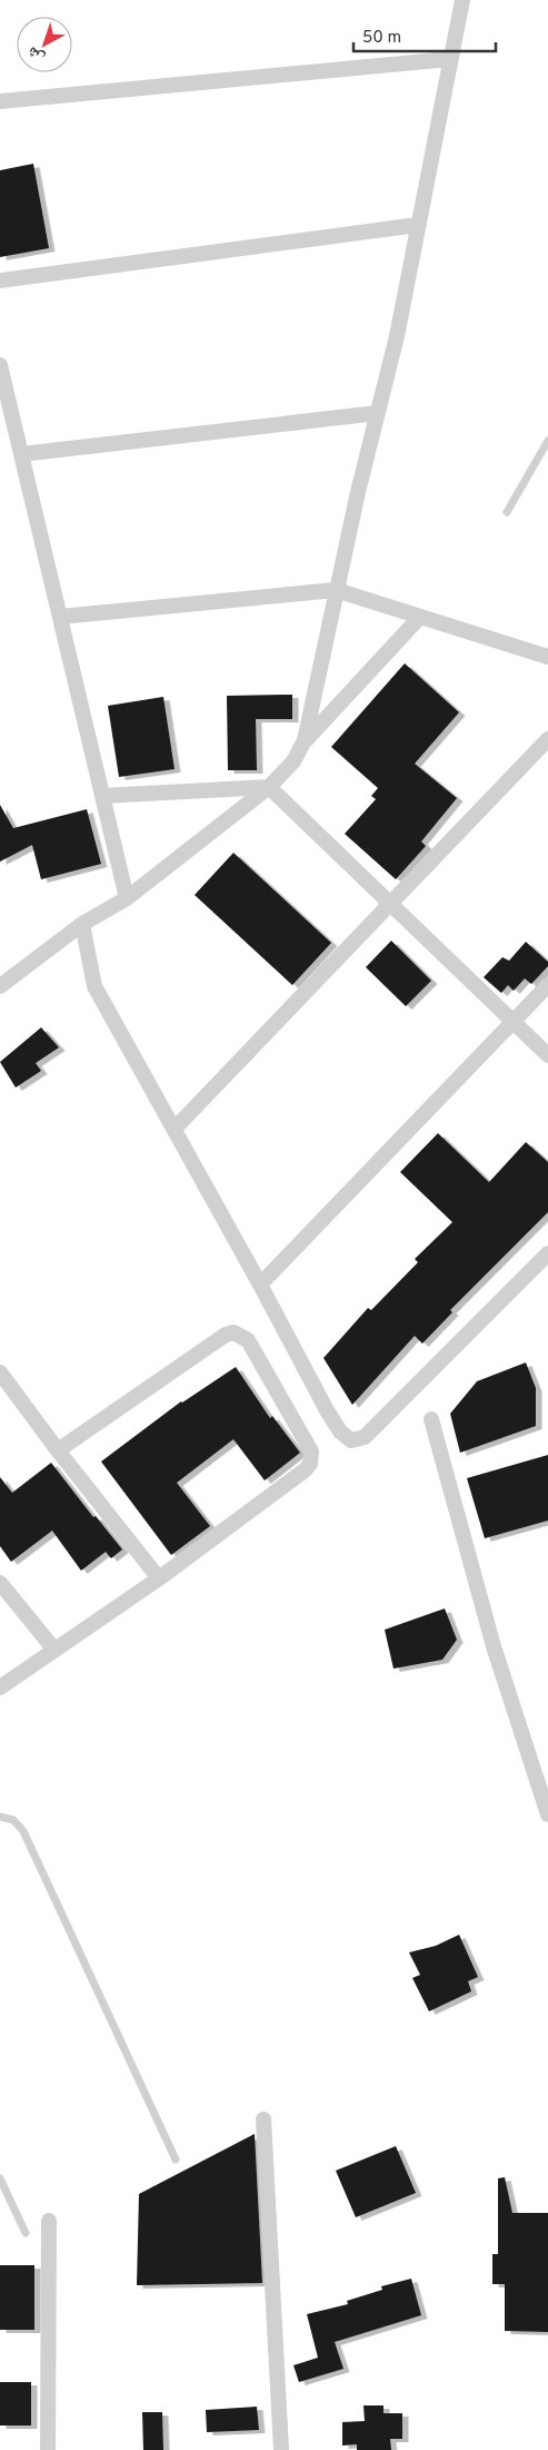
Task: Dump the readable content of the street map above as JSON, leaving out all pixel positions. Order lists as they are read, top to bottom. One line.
{"scale_bar":"50 m","north":"bottom left"}
